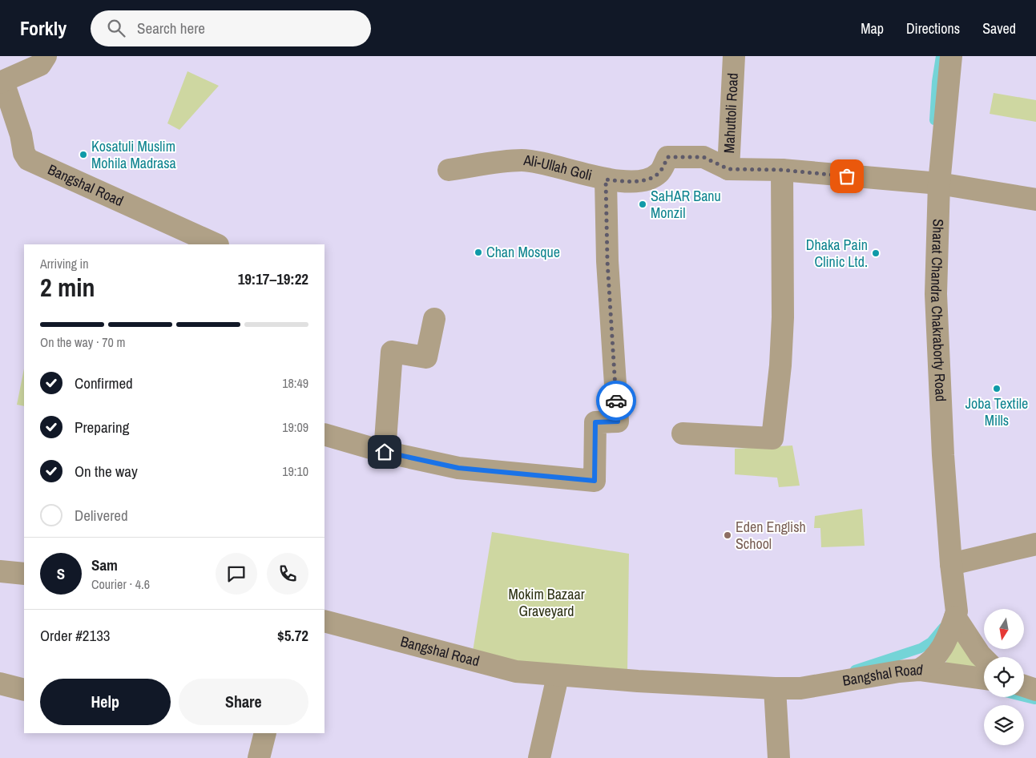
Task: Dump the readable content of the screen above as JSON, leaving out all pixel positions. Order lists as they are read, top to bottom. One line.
{"streets":{"street":["Mahuttoli Road","Ali-Ullah Goli","Bangshal Road","Sharat Chandra Chakraborty Road"]},"crossings":[["Mahuttoli Road","Ali-Ullah Goli"],["Ali-Ullah Goli","Sharat Chandra Chakraborty Road"],["Bangshal Road","Sharat Chandra Chakraborty Road"]],"parks":["Mokim Bazaar Graveyard"],"places":["Kosatuli Muslim Mohila Madrasa","SaHAR Banu Monzil","Chan Mosque","Dhaka Pain Clinic Ltd.","Joba Textile Mills","Eden English School"],"north":"bottom","page":{"header":"Forkly","search":"Search here","nav":["Map","Directions","Saved"],"heading":["2 min","Arriving in","19:17–19:22"],"panel":["Sam","Courier · 4.6","Order #2133","$5.72"],"bar":"On the way · 70 m","list":[["Confirmed","18:49"],["Preparing","19:09"],["On the way","19:10"],"Delivered"],"round":"S","buttons":["Help","Share"]}}
